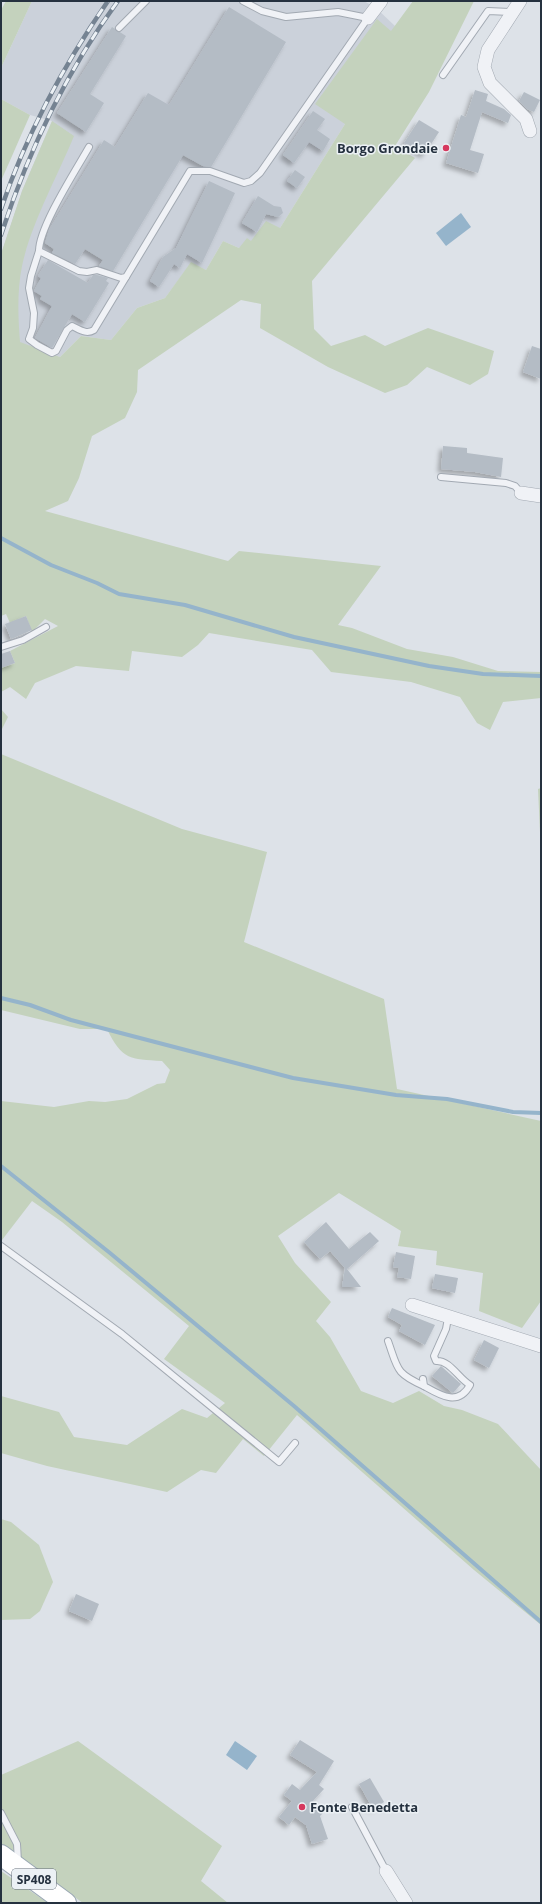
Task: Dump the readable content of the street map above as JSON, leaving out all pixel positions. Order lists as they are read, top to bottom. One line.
{"streets":{"main road":["SP408"]},"places":["Borgo Grondaie","Fonte Benedetta"]}
